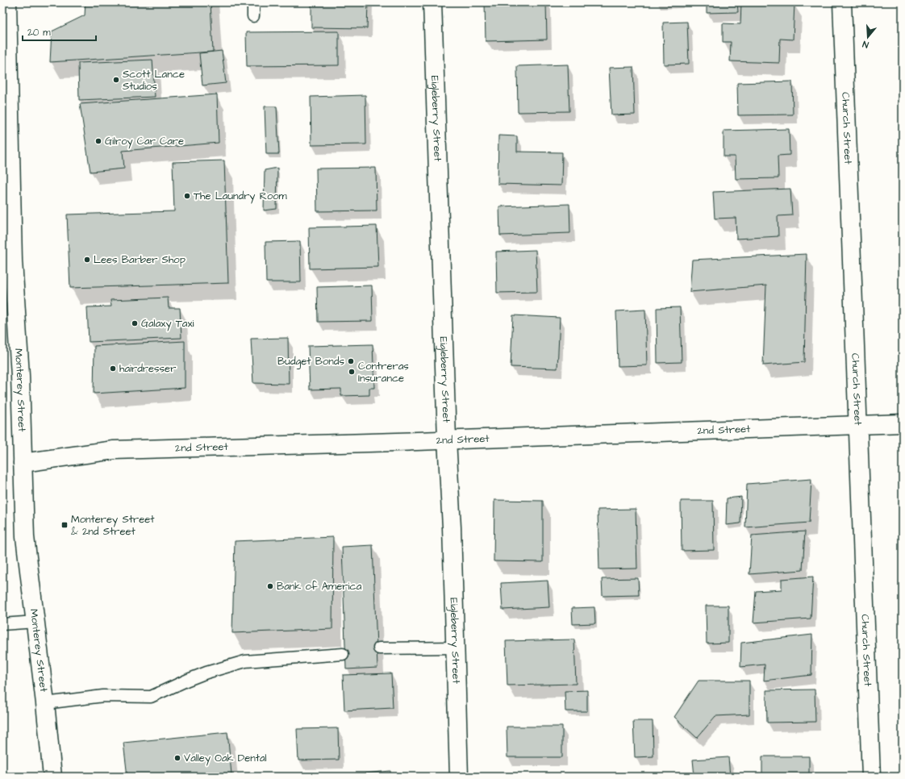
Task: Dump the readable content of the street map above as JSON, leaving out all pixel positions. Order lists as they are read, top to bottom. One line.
{"streets":{"street":["Eigleberry Street","Church Street","Monterey Street","2nd Street"]},"crossings":[["Eigleberry Street","2nd Street"],["Church Street","2nd Street"],["Monterey Street","2nd Street"]],"places":{"other":["Scott Lance Studios","Gilroy Car Care","The Laundry Room","Lees Barber Shop","Galaxy Taxi","Budget Bonds","hairdresser","Contreras Insurance","Bank of America","Valley Oak Dental"],"transit":["Monterey Street & 2nd Street"]},"scale_bar":"20 m","north":"bottom"}
